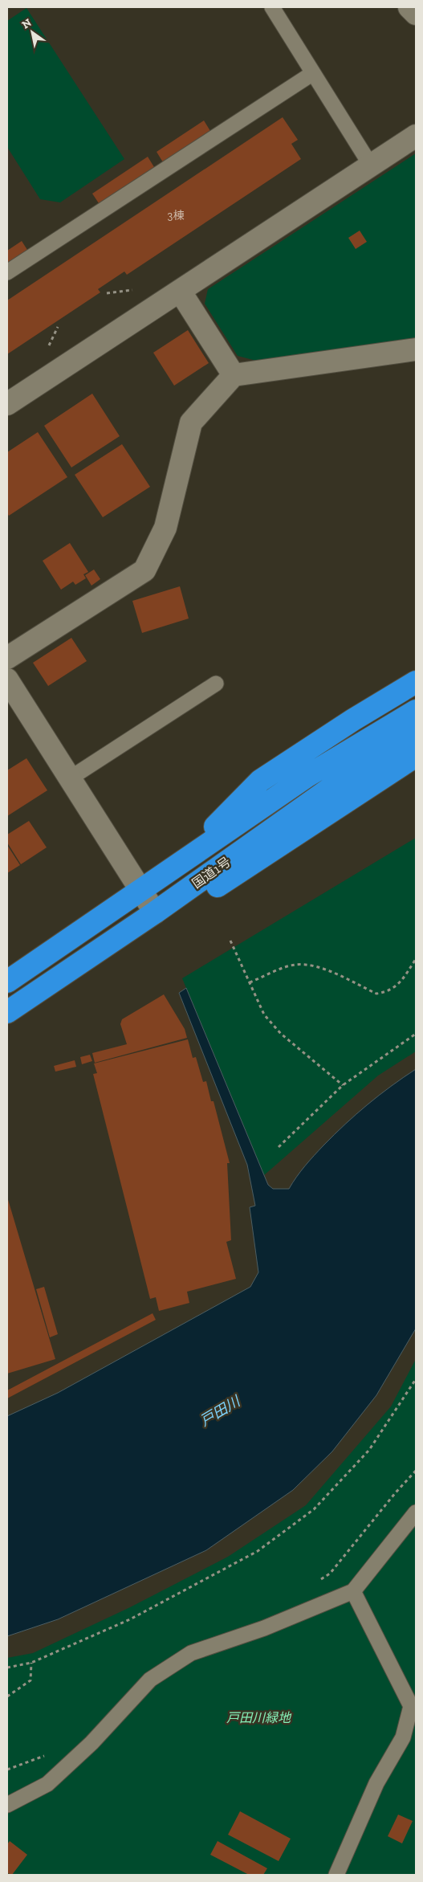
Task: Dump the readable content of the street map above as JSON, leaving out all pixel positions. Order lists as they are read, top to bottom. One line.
{"streets":{"highway":["国道1号"]},"water":["戸田川"],"parks":["戸田川緑地"],"house_numbers":["3棟"],"north":"top left"}
